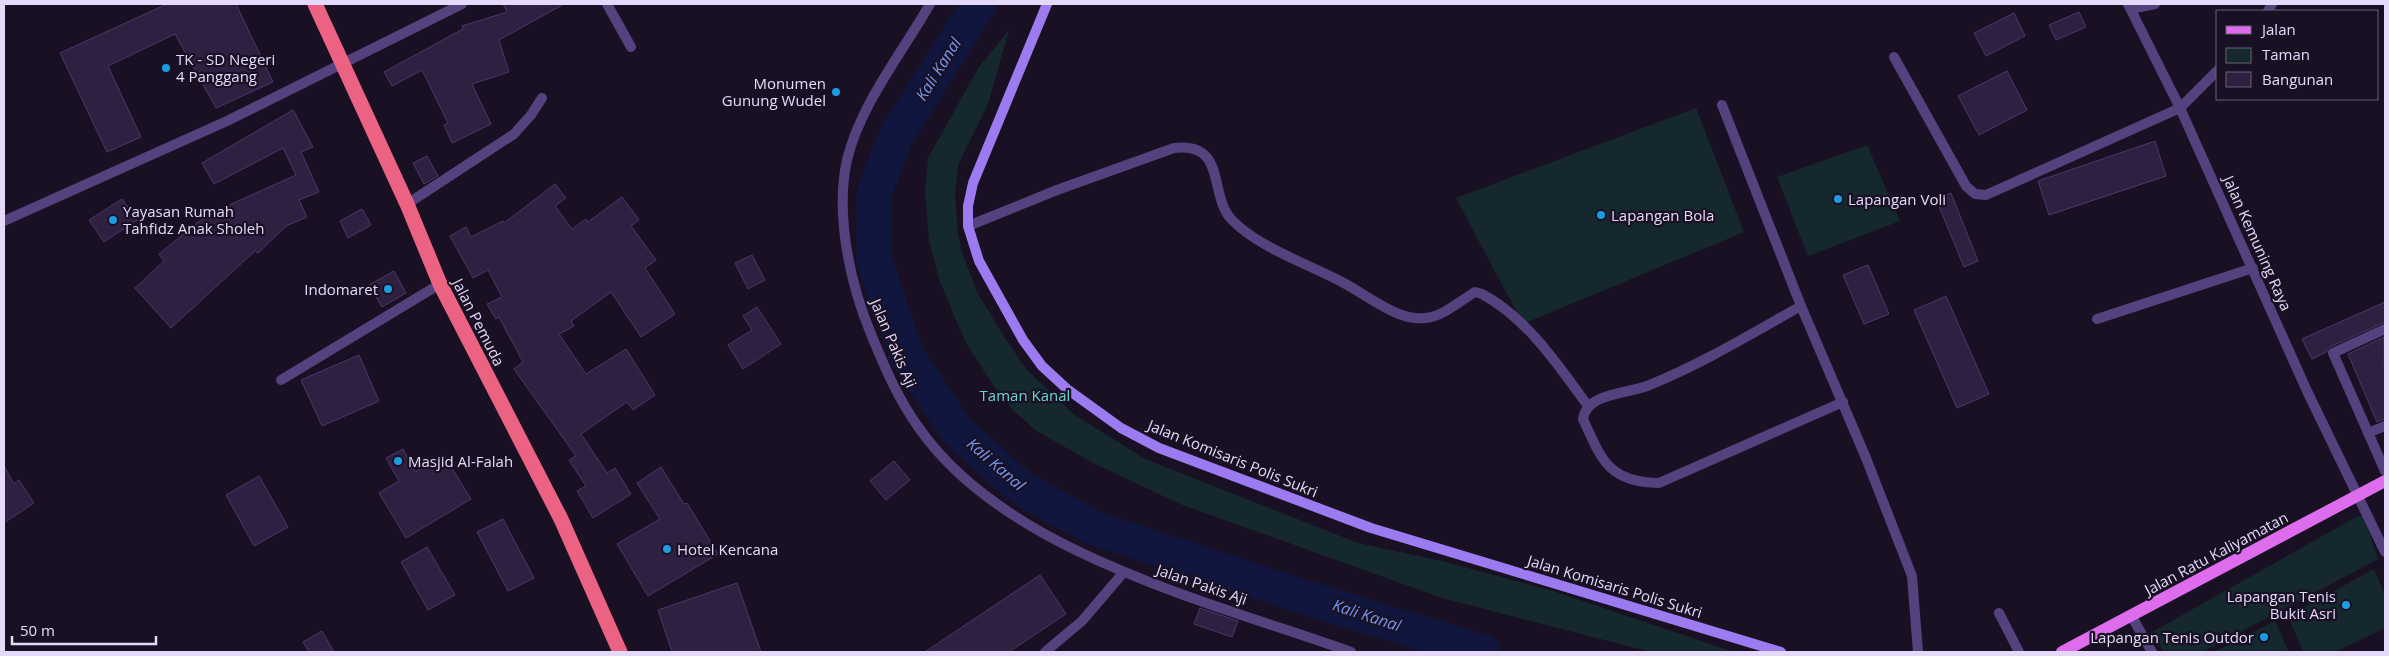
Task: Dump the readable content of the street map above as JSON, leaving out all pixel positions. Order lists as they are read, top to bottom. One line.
{"streets":{"highway":["Jalan Pemuda"],"main road":["Jalan Komisaris Polis Sukri","Jalan Ratu Kaliyamatan"],"street":["Jalan Kemuning Raya","Jalan Pakis Aji"]},"crossings":[["Jalan Kemuning Raya","Jalan Ratu Kaliyamatan"]],"water":["Kali Kanal"],"parks":["Taman Kanal"],"places":["TK - SD Negeri 4 Panggang","Monumen Gunung Wudel","Lapangan Voli","Lapangan Bola","Yayasan Rumah Tahfidz Anak Sholeh","Indomaret","Masjid Al-Falah","Hotel Kencana","Lapangan Tenis Bukit Asri","Lapangan Tenis Outdor"],"legend":["Jalan","Taman","Bangunan"],"scale_bar":"50 m"}
